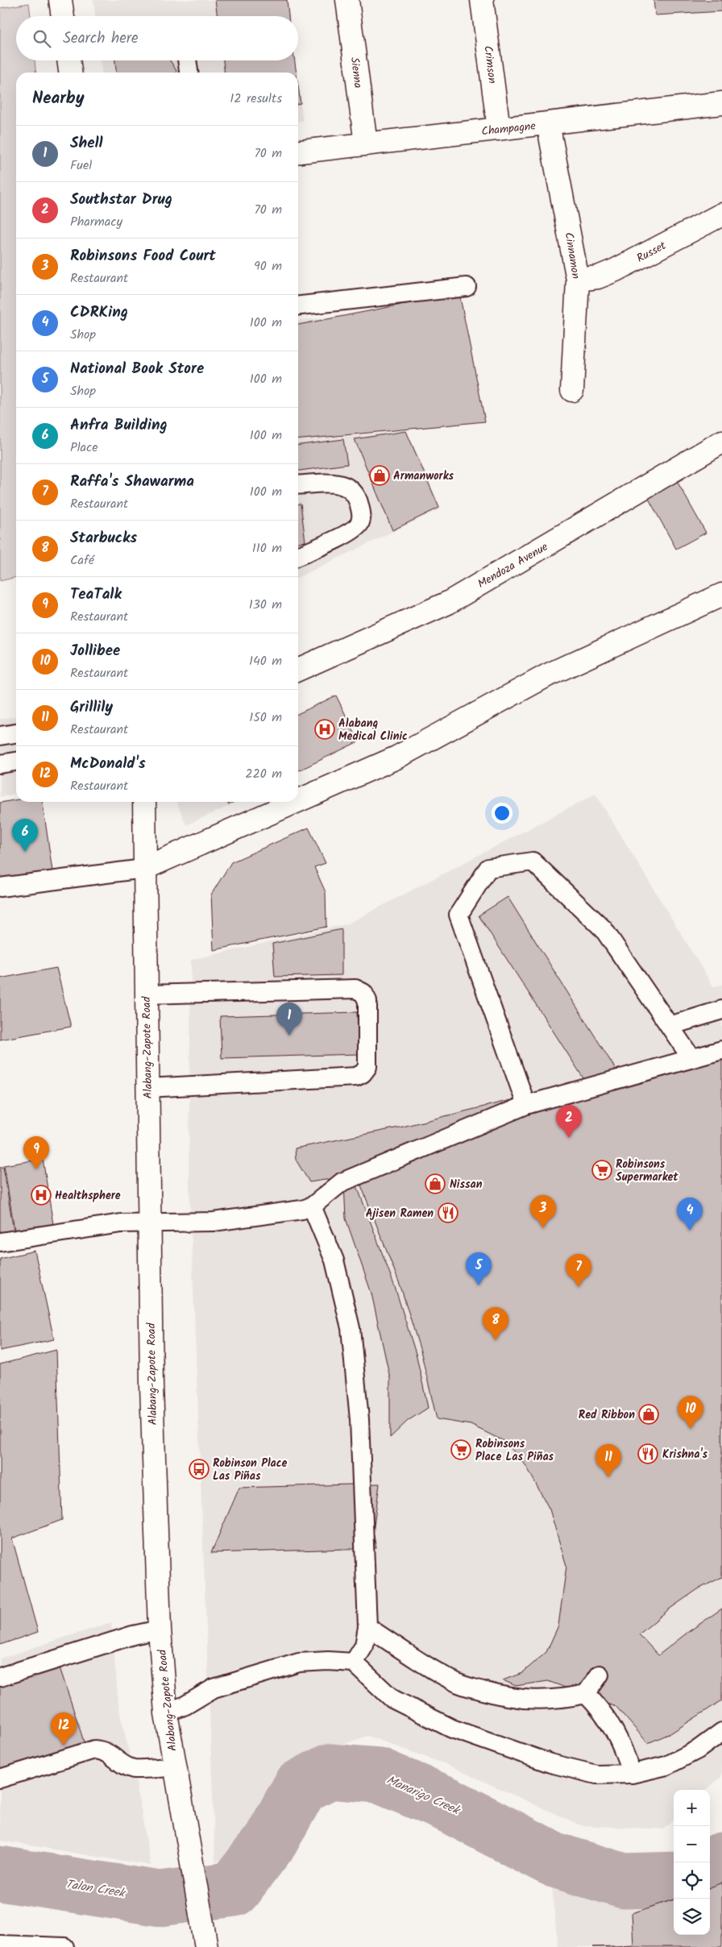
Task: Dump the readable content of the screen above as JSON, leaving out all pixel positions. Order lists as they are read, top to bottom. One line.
{"streets":{"main road":["Crimson","Sienna","Champagne","Russet","Cinnamon","Mendoza Avenue","Alabang-Zapote Road"]},"crossings":[["Crimson","Champagne"],["Sienna","Champagne"],["Champagne","Cinnamon"],["Russet","Cinnamon"]],"water":["Manarigo Creek","Talon Creek"],"places":{"shop":["Armanworks","Nissan","Red Ribbon"],"hospital":["Alabang Medical Clinic","Healthsphere"],"supermarket":["Robinsons Supermarket","Robinsons Place Las Piñas"],"restaurant":["Ajisen Ramen","Krishna's"],"bus stop":["Robinson Place Las Piñas"]},"page":{"search":"Search here","heading":["Nearby","12 results"],"list":[{"mark":"1","name":"Shell","note":"Fuel","value":"70 m"},{"mark":"2","name":"Southstar Drug","note":"Pharmacy","value":"70 m"},{"mark":"3","name":"Robinsons Food Court","note":"Restaurant","value":"90 m"},{"mark":"4","name":"CDRKing","note":"Shop","value":"100 m"},{"mark":"5","name":"National Book Store","note":"Shop","value":"100 m"},{"mark":"6","name":"Anfra Building","note":"Place","value":"100 m"},{"mark":"7","name":"Raffa's Shawarma","note":"Restaurant","value":"100 m"},{"mark":"8","name":"Starbucks","note":"Café","value":"110 m"},{"mark":"9","name":"TeaTalk","note":"Restaurant","value":"130 m"},{"mark":"10","name":"Jollibee","note":"Restaurant","value":"140 m"},{"mark":"11","name":"Grillily","note":"Restaurant","value":"150 m"},{"mark":"12","name":"McDonald's","note":"Restaurant","value":"220 m"}],"pins":["6","1","2","9","3","4","5","7","8","10","11","12"],"map_buttons":["+","−"]}}
